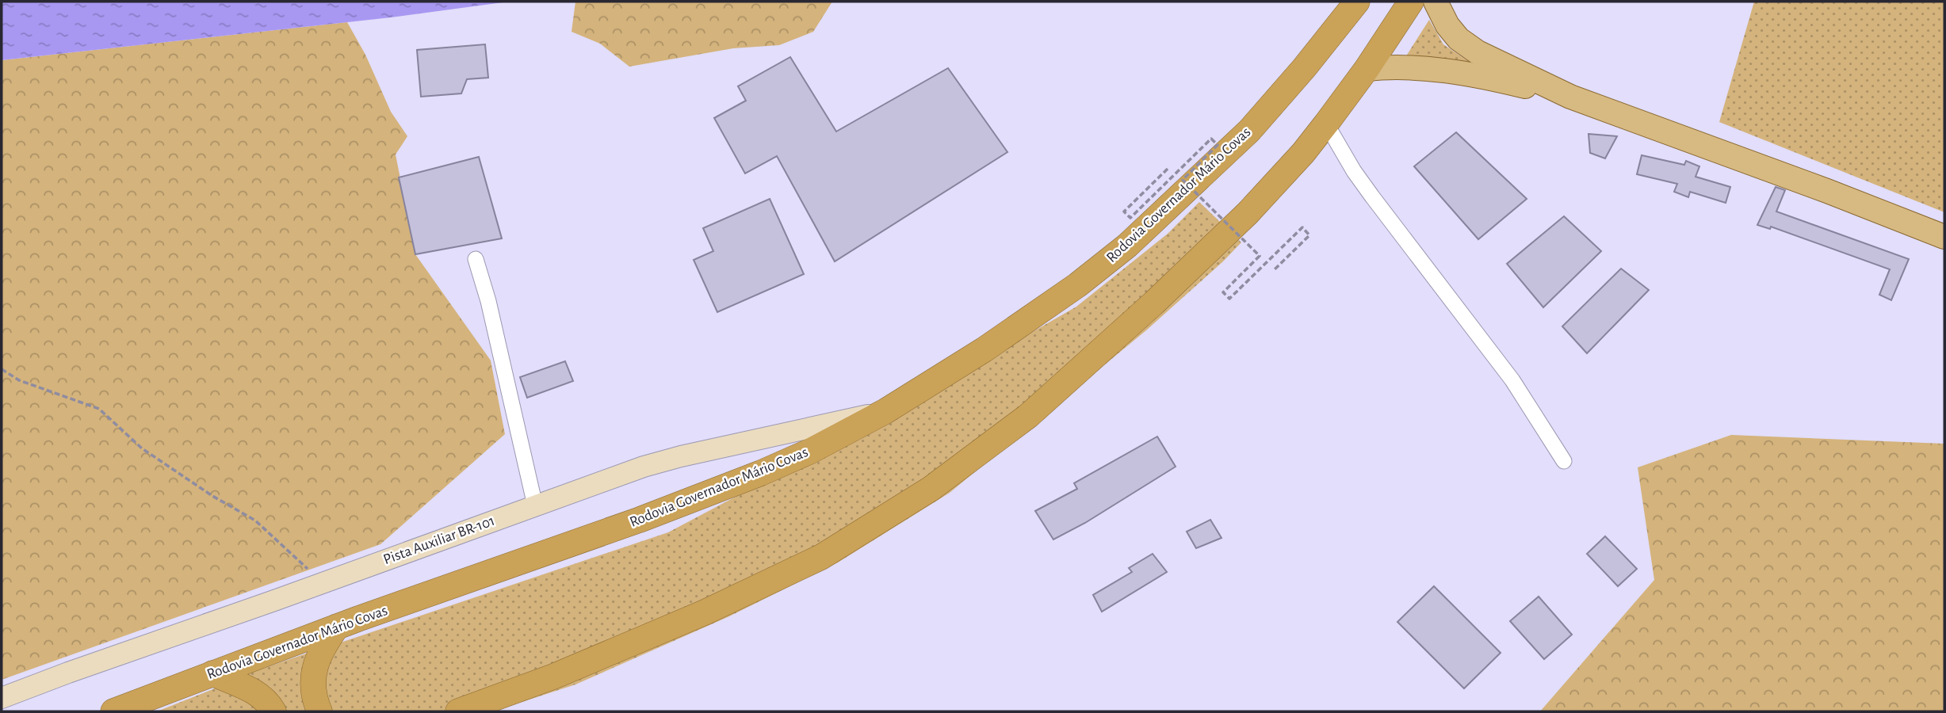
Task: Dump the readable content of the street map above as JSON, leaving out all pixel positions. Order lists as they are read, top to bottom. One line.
{"streets":{"highway":["Rodovia Governador Mário Covas"],"main road":["Pista Auxiliar BR-101"]},"crossings":[["Rodovia Governador Mário Covas","Pista Auxiliar BR-101"]]}
